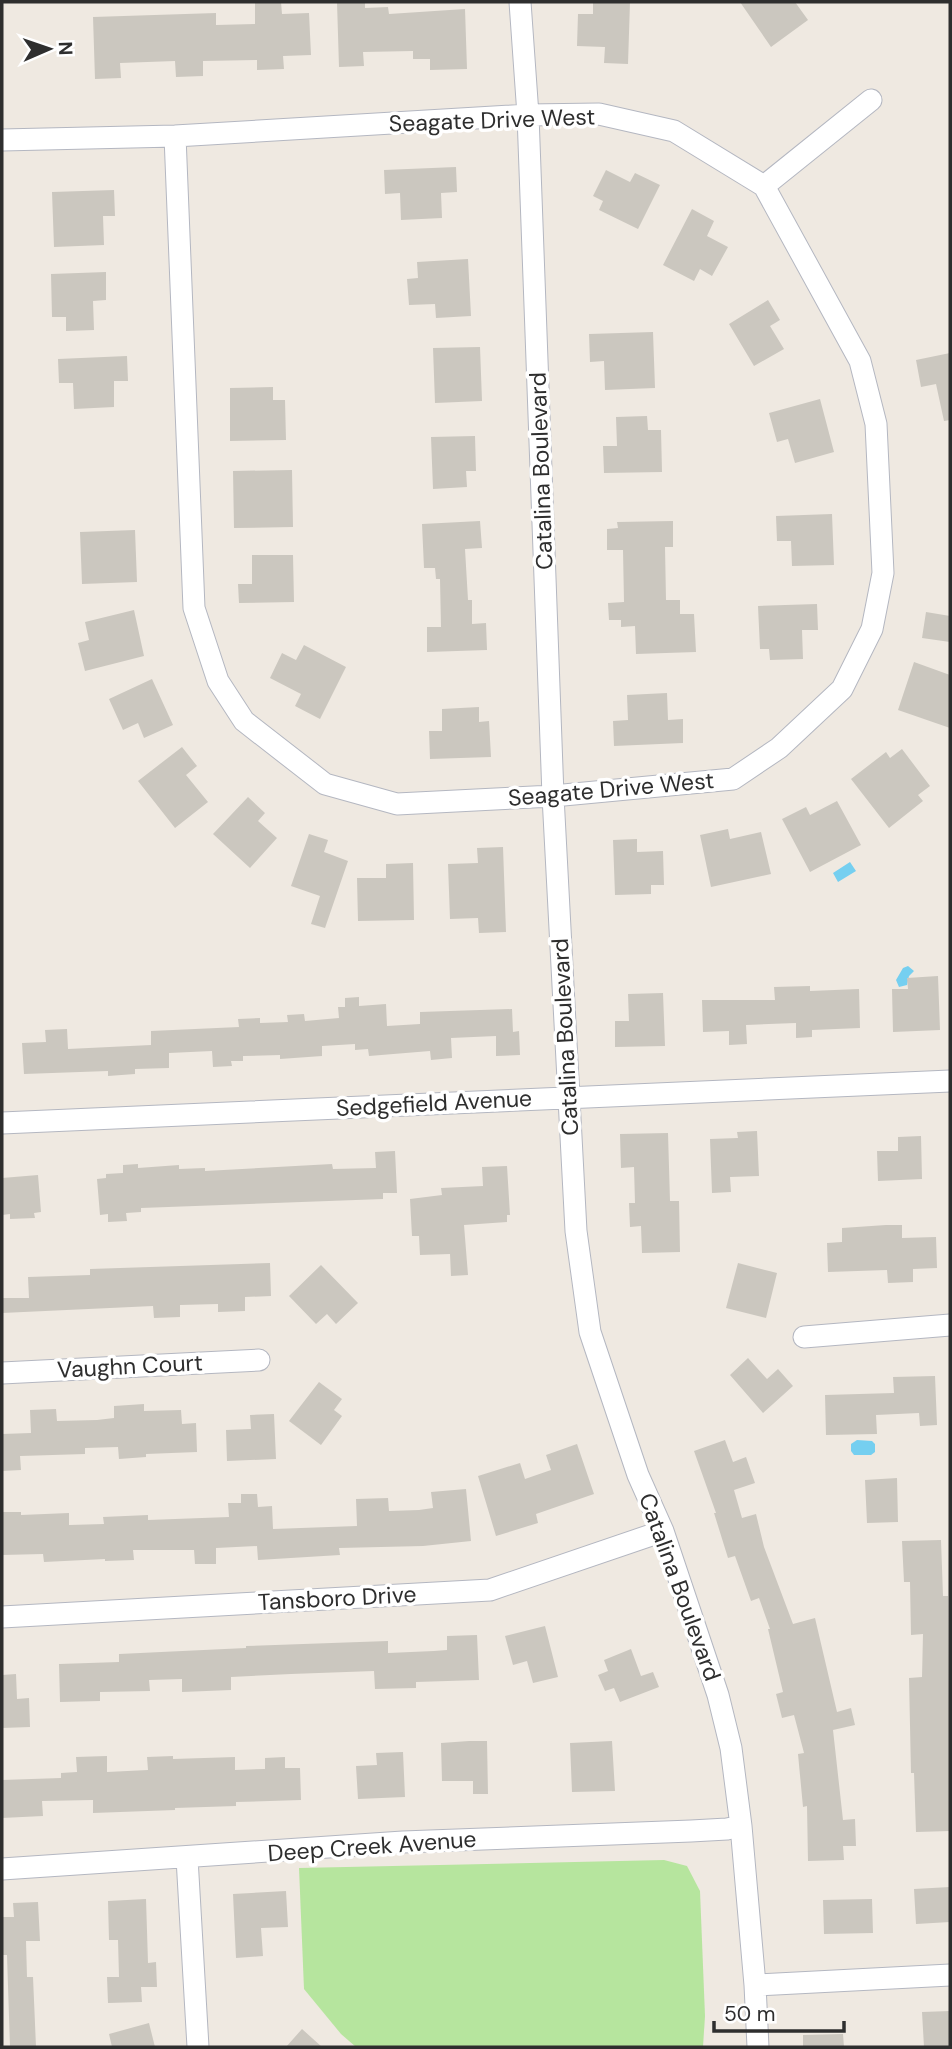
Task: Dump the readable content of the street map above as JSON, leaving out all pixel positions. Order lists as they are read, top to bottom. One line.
{"streets":{"street":["Seagate Drive West","Catalina Boulevard","Sedgefield Avenue","Vaughn Court","Tansboro Drive","Deep Creek Avenue"]},"crossings":[["Seagate Drive West","Catalina Boulevard"],["Catalina Boulevard","Sedgefield Avenue"],["Catalina Boulevard","Tansboro Drive"],["Catalina Boulevard","Deep Creek Avenue"]],"scale_bar":"50 m","north":"right"}
